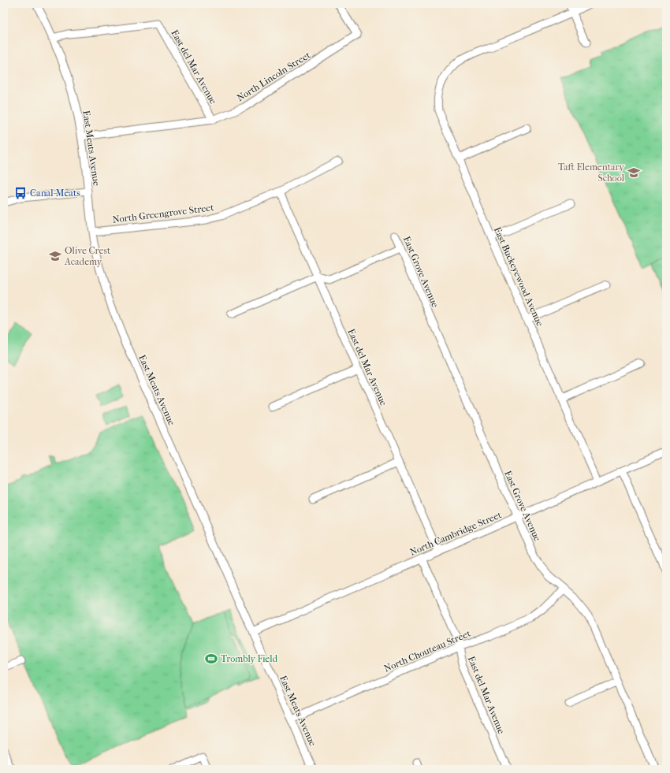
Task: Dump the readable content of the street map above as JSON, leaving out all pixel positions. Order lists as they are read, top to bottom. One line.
{"streets":{"street":["East del Mar Avenue","North Lincoln Street","East Meats Avenue","North Greengrove Street","East Grove Avenue","East Buckeyewood Avenue","North Cambridge Street","North Chouteau Street"]},"crossings":[["East del Mar Avenue","North Lincoln Street"],["East del Mar Avenue","East Meats Avenue"],["East del Mar Avenue","North Greengrove Street"],["East del Mar Avenue","North Cambridge Street"],["East del Mar Avenue","North Chouteau Street"],["North Lincoln Street","East Meats Avenue"],["East Meats Avenue","North Greengrove Street"],["East Meats Avenue","North Cambridge Street"],["East Meats Avenue","North Chouteau Street"],["East Grove Avenue","North Cambridge Street"],["East Grove Avenue","North Chouteau Street"],["East Buckeyewood Avenue","North Cambridge Street"]],"places":{"school or university":["Taft Elementary School","Olive Crest Academy"],"bus stop":["Canal-Meats"],"sports":["Trombly Field"]}}
